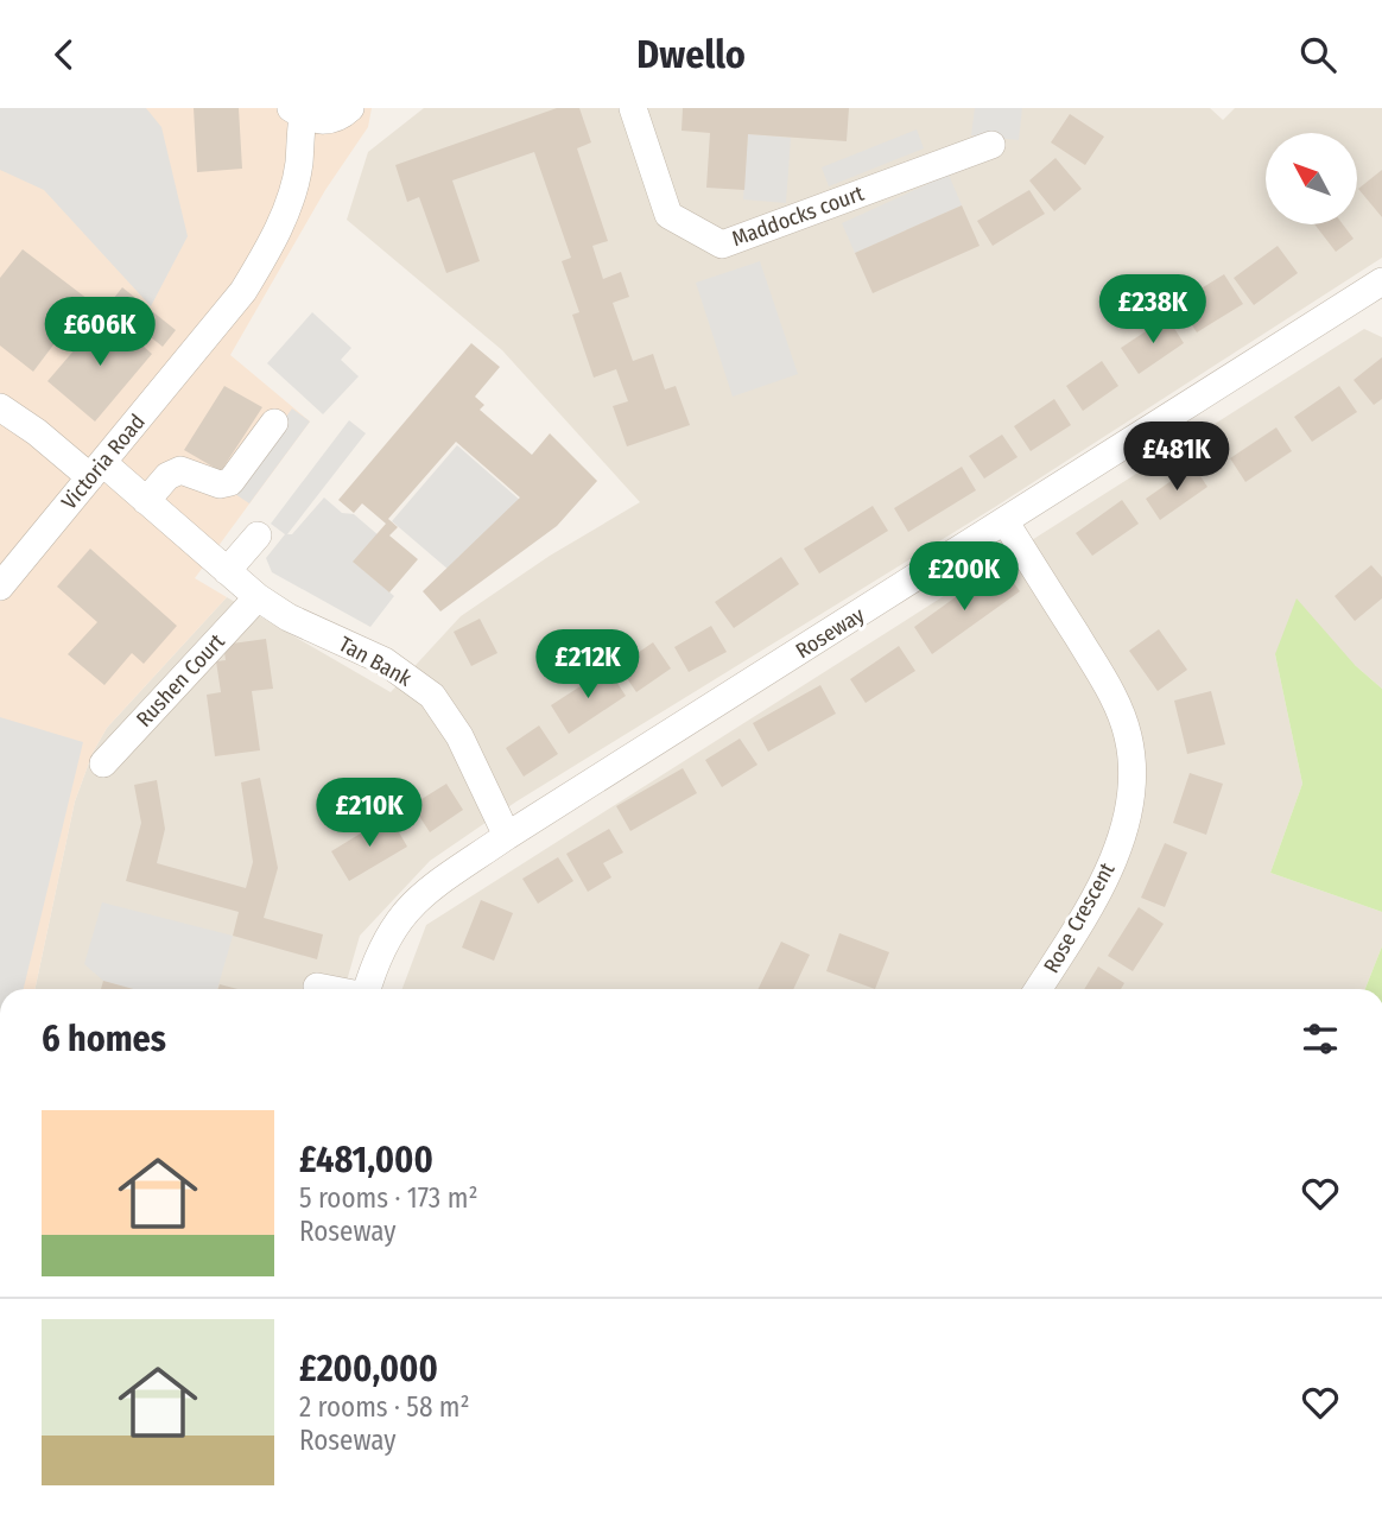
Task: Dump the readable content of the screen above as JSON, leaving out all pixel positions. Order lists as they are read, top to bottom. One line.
{"streets":{"street":["Maddocks court","Victoria Road","Roseway","Tan Bank","Rushen Court","Rose Crescent"]},"crossings":[["Victoria Road","Tan Bank"],["Roseway","Tan Bank"],["Roseway","Rose Crescent"],["Tan Bank","Rushen Court"]],"north":"top left","page":{"header":"Dwello","price":["£238K","£606K","£481K","£200K","£212K","£210K"],"heading":"6 homes","list":[{"name":"£481,000","note":"5 rooms · 173 m² · Roseway"},{"name":"£200,000","note":"2 rooms · 58 m² · Roseway"}]}}
